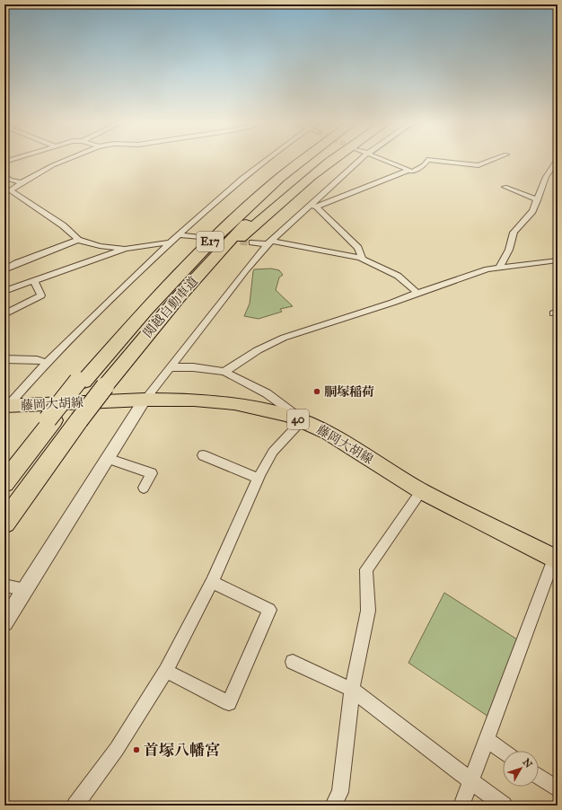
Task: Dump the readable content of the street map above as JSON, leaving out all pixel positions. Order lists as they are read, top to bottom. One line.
{"streets":{"highway":["E17","関越自動車道"],"main road":["藤岡大胡線","40"]},"places":["胴塚稲荷","首塚八幡宮"],"north":"top right"}
